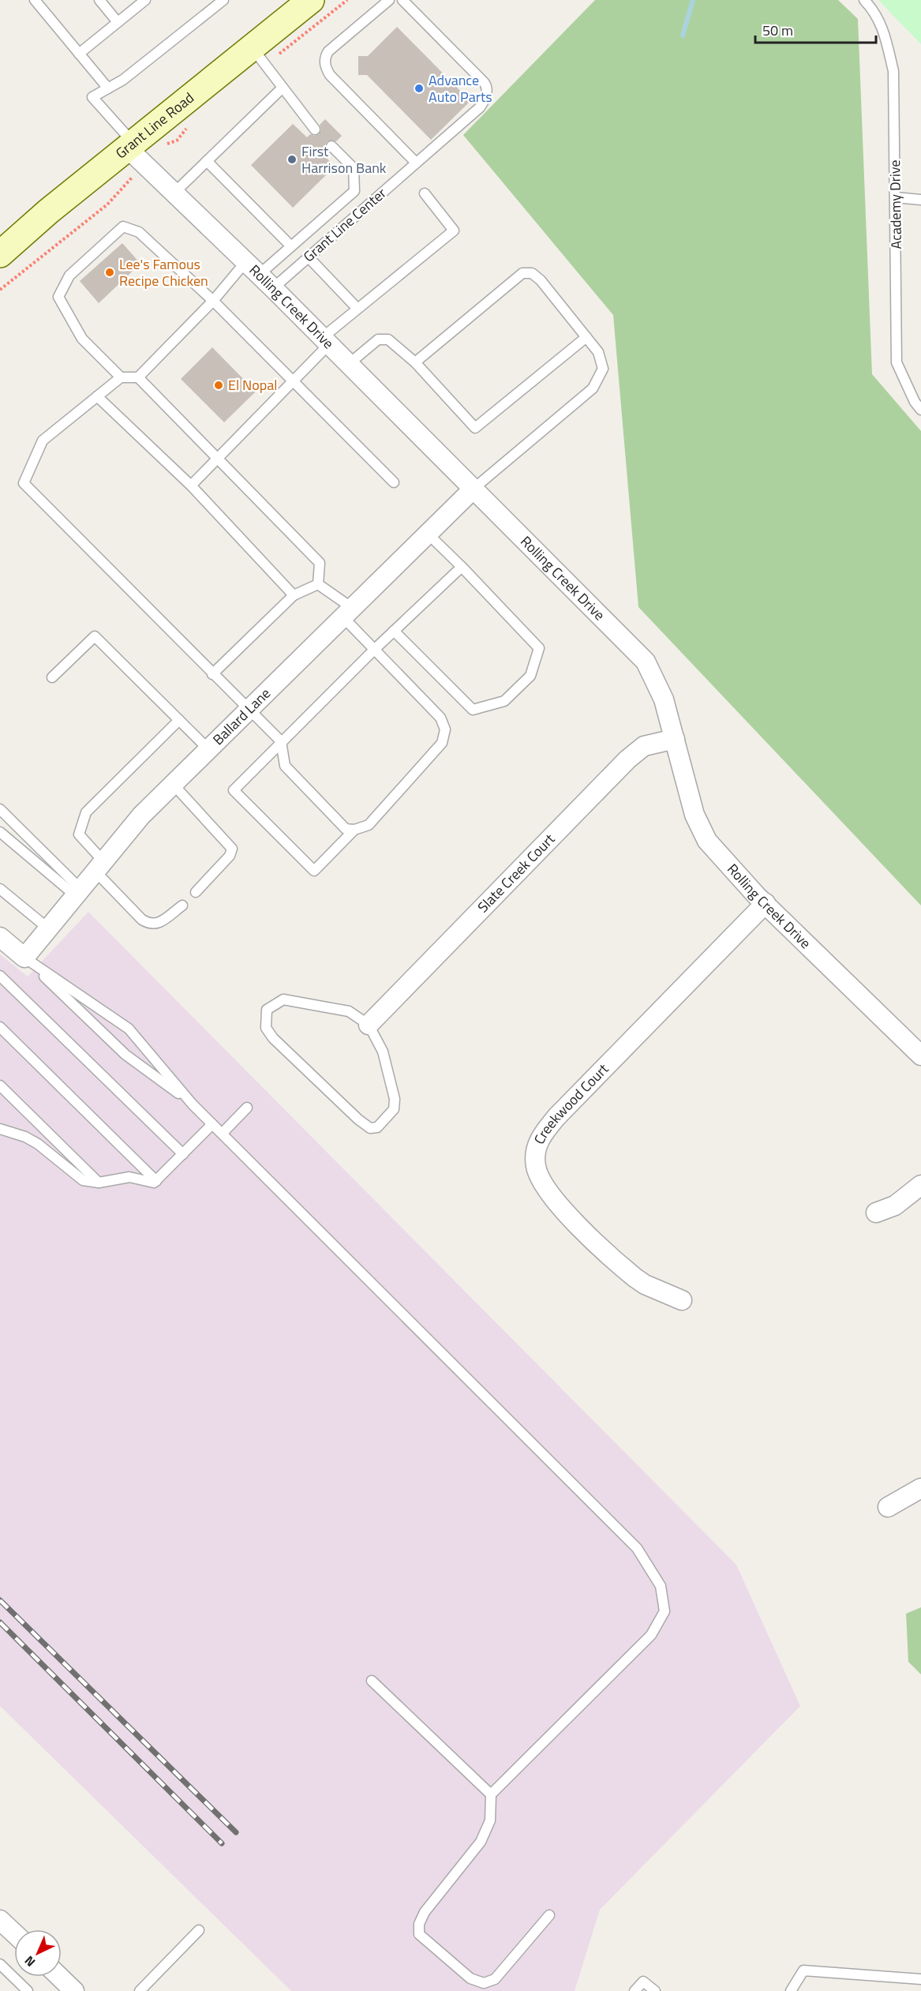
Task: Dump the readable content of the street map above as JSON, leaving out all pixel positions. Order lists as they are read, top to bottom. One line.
{"streets":{"main road":["Grant Line Road"],"street":["Rolling Creek Drive","Ballard Lane","Slate Creek Court","Creekwood Court"],"lane":["Academy Drive","Grant Line Center"]},"crossings":[["Grant Line Road","Rolling Creek Drive"],["Grant Line Center","Rolling Creek Drive"],["Rolling Creek Drive","Ballard Lane"],["Rolling Creek Drive","Slate Creek Court"],["Rolling Creek Drive","Creekwood Court"]],"places":["Advance Auto Parts","First Harrison Bank","Lee's Famous Recipe Chicken","El Nopal"],"scale_bar":"50 m","north":"bottom left"}
